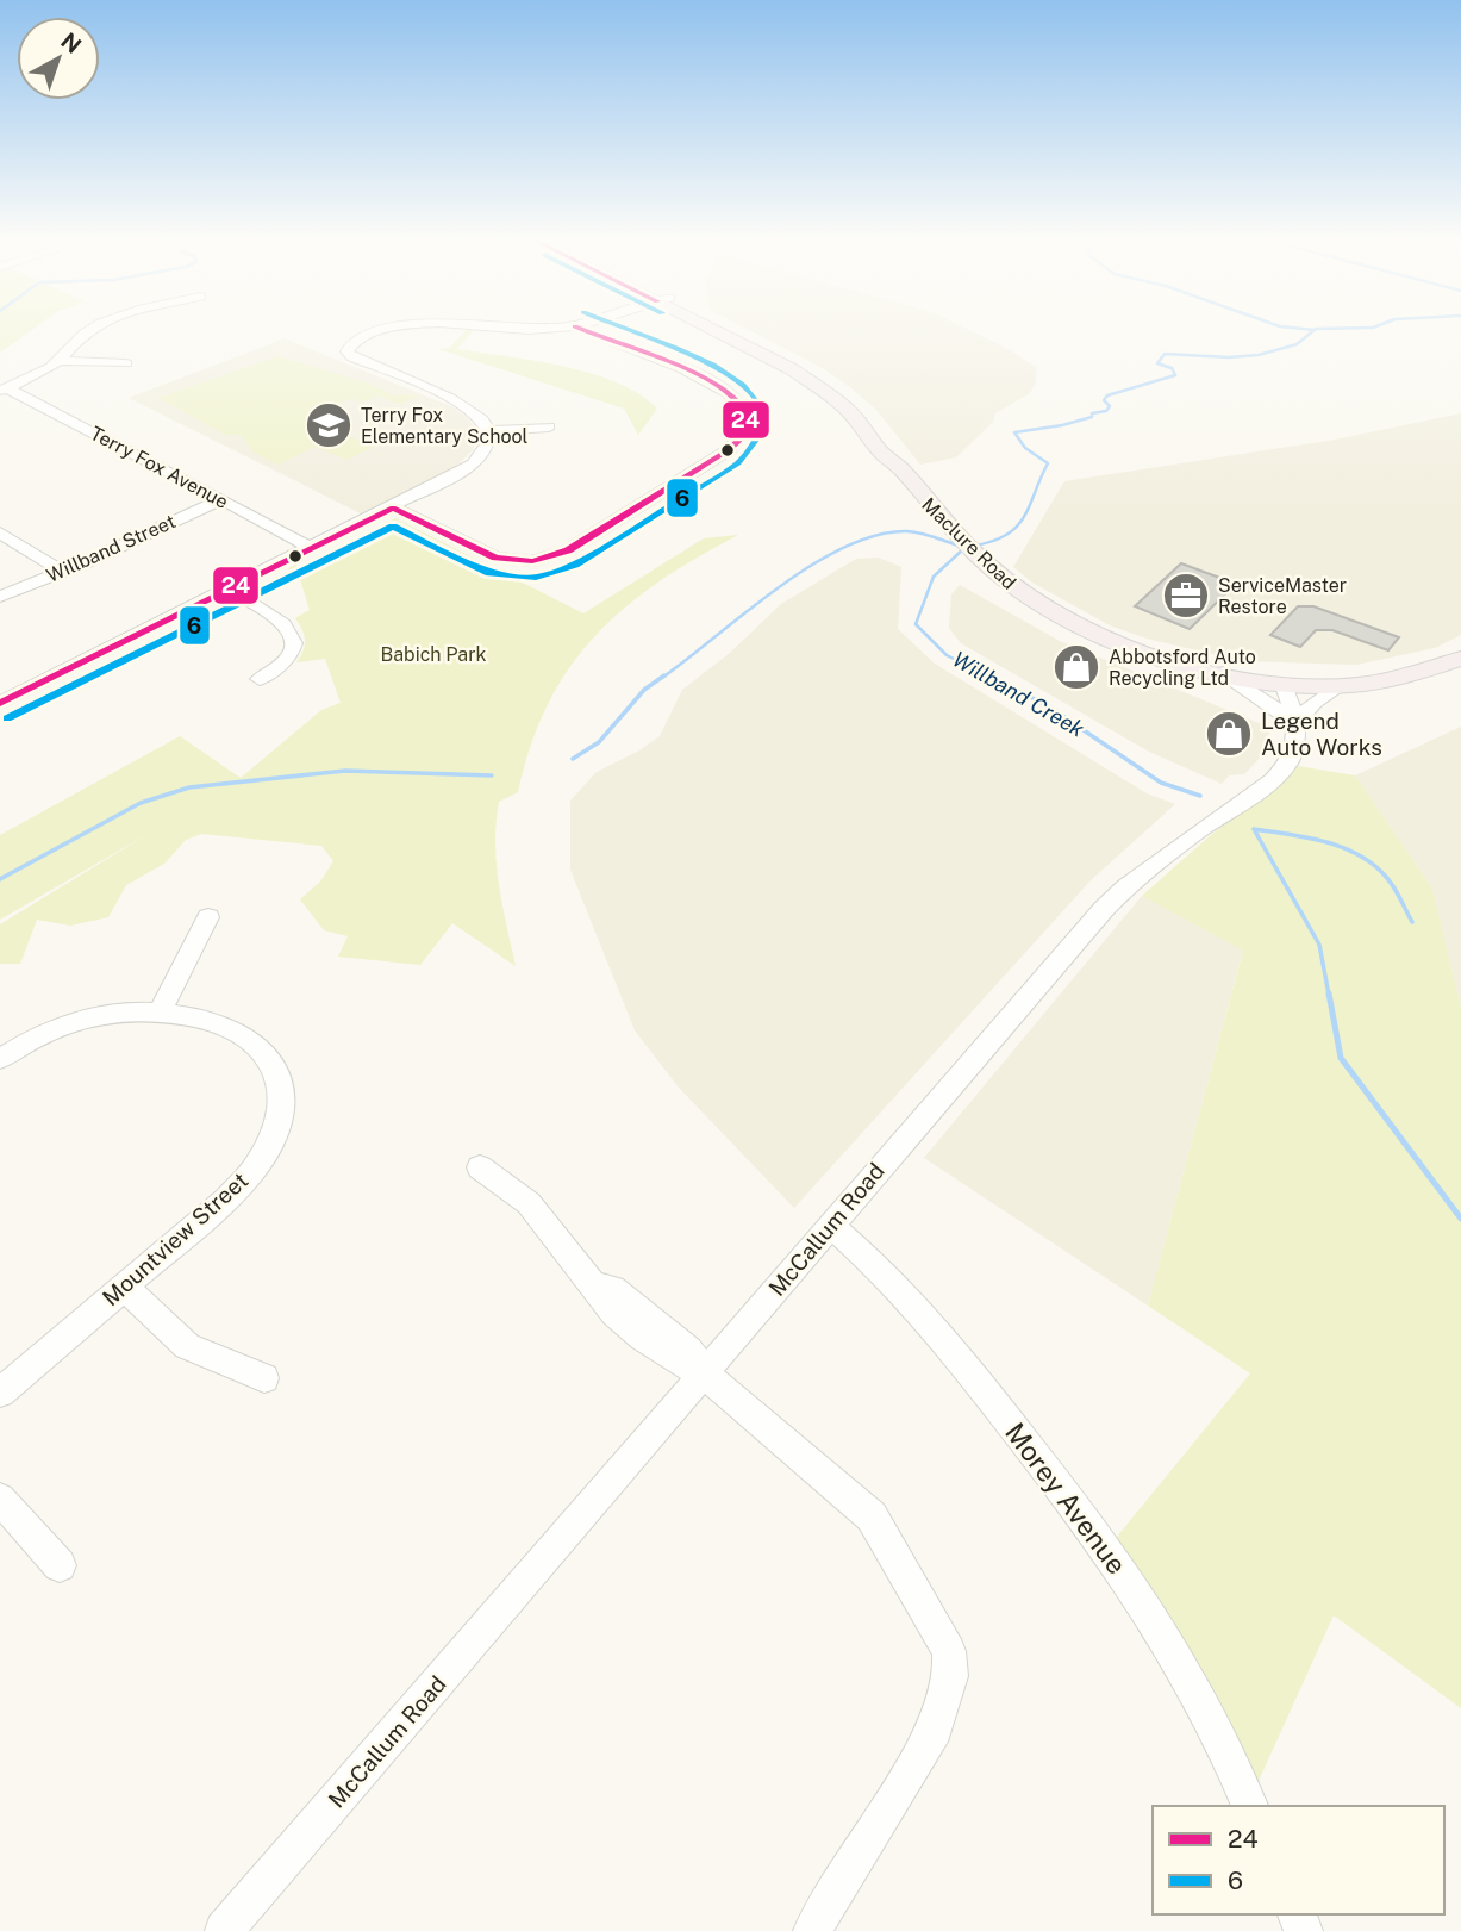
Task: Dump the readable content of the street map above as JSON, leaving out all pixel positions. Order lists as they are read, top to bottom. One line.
{"streets":{"main road":["Maclure Road"],"street":["Terry Fox Avenue","Willband Street","McCallum Road","Mountview Street","Morey Avenue"]},"crossings":[["Terry Fox Avenue","Willband Street"],["Maclure Road","McCallum Road"],["McCallum Road","Morey Avenue"]],"water":["Willband Creek"],"parks":["Babich Park"],"places":{"school or university":["Terry Fox Elementary School"],"office":["ServiceMaster Restore"],"shop":["Abbotsford Auto Recycling Ltd","Legend Auto Works"]},"lines":["transit line 24","transit line 6"],"legend":["24","6"],"north":"top right"}
